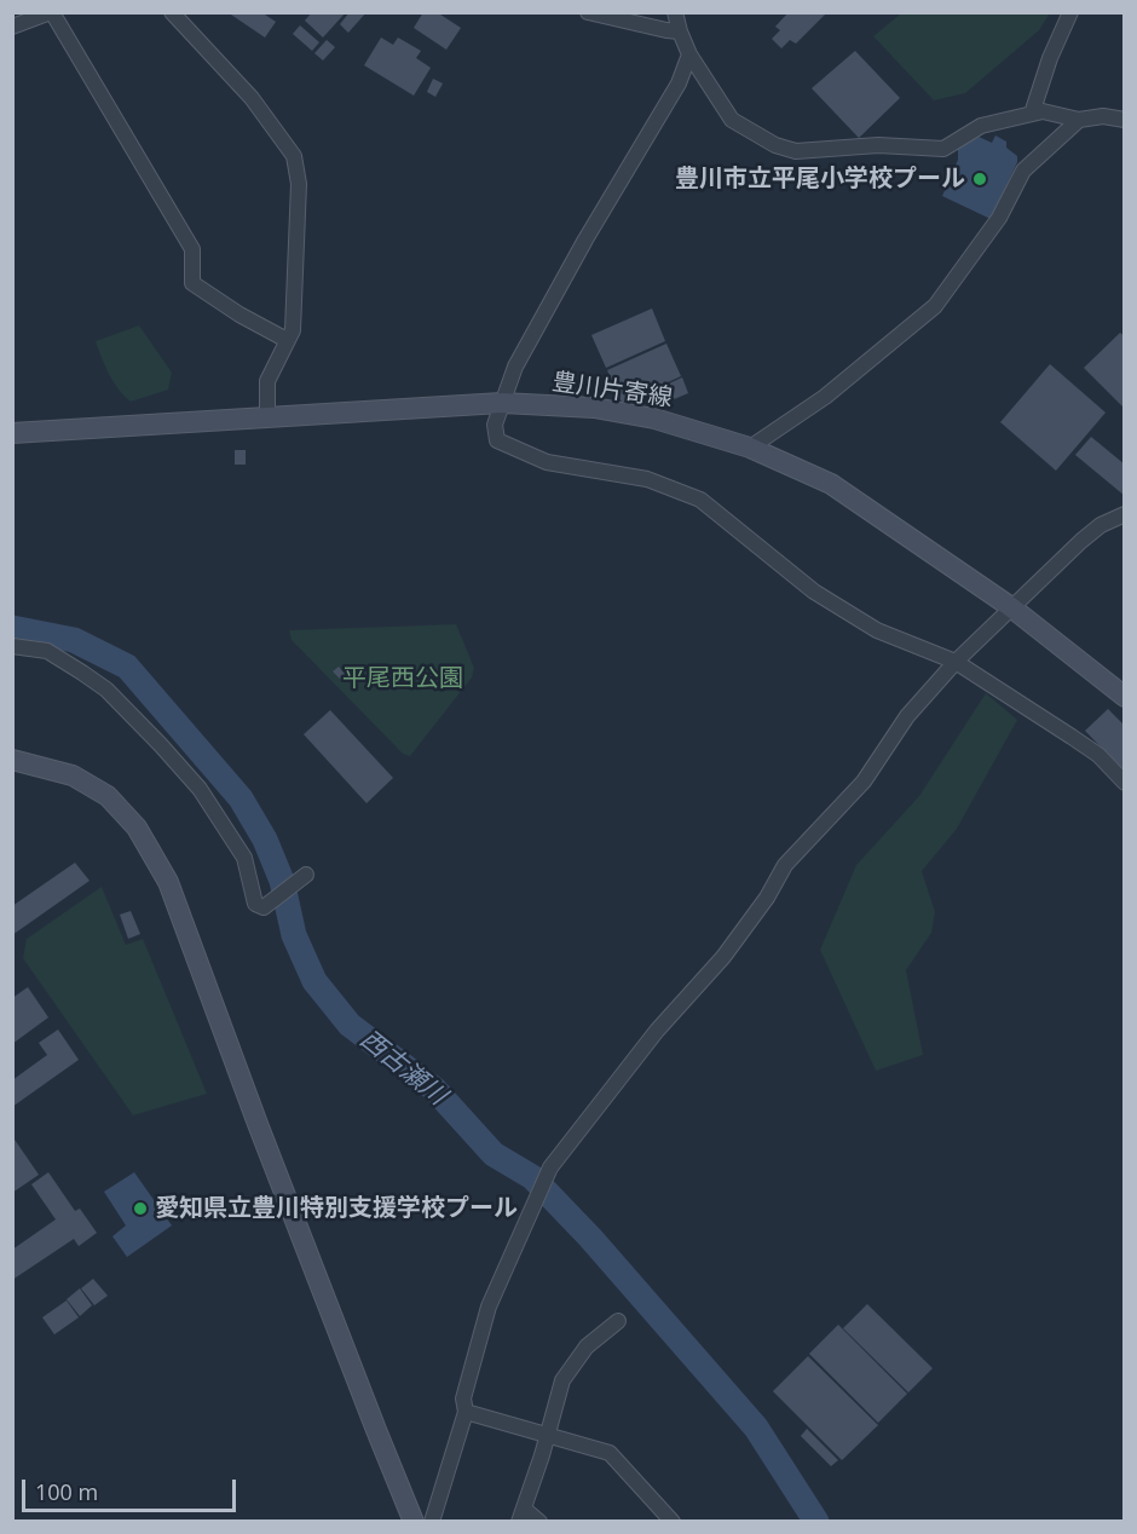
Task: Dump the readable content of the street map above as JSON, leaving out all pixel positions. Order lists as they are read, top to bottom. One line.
{"streets":{"main road":["豊川片寄線"]},"water":["西古瀬川"],"parks":["平尾西公園"],"places":["豊川市立平尾小学校プール","愛知県立豊川特別支援学校プール"],"scale_bar":"100 m"}
